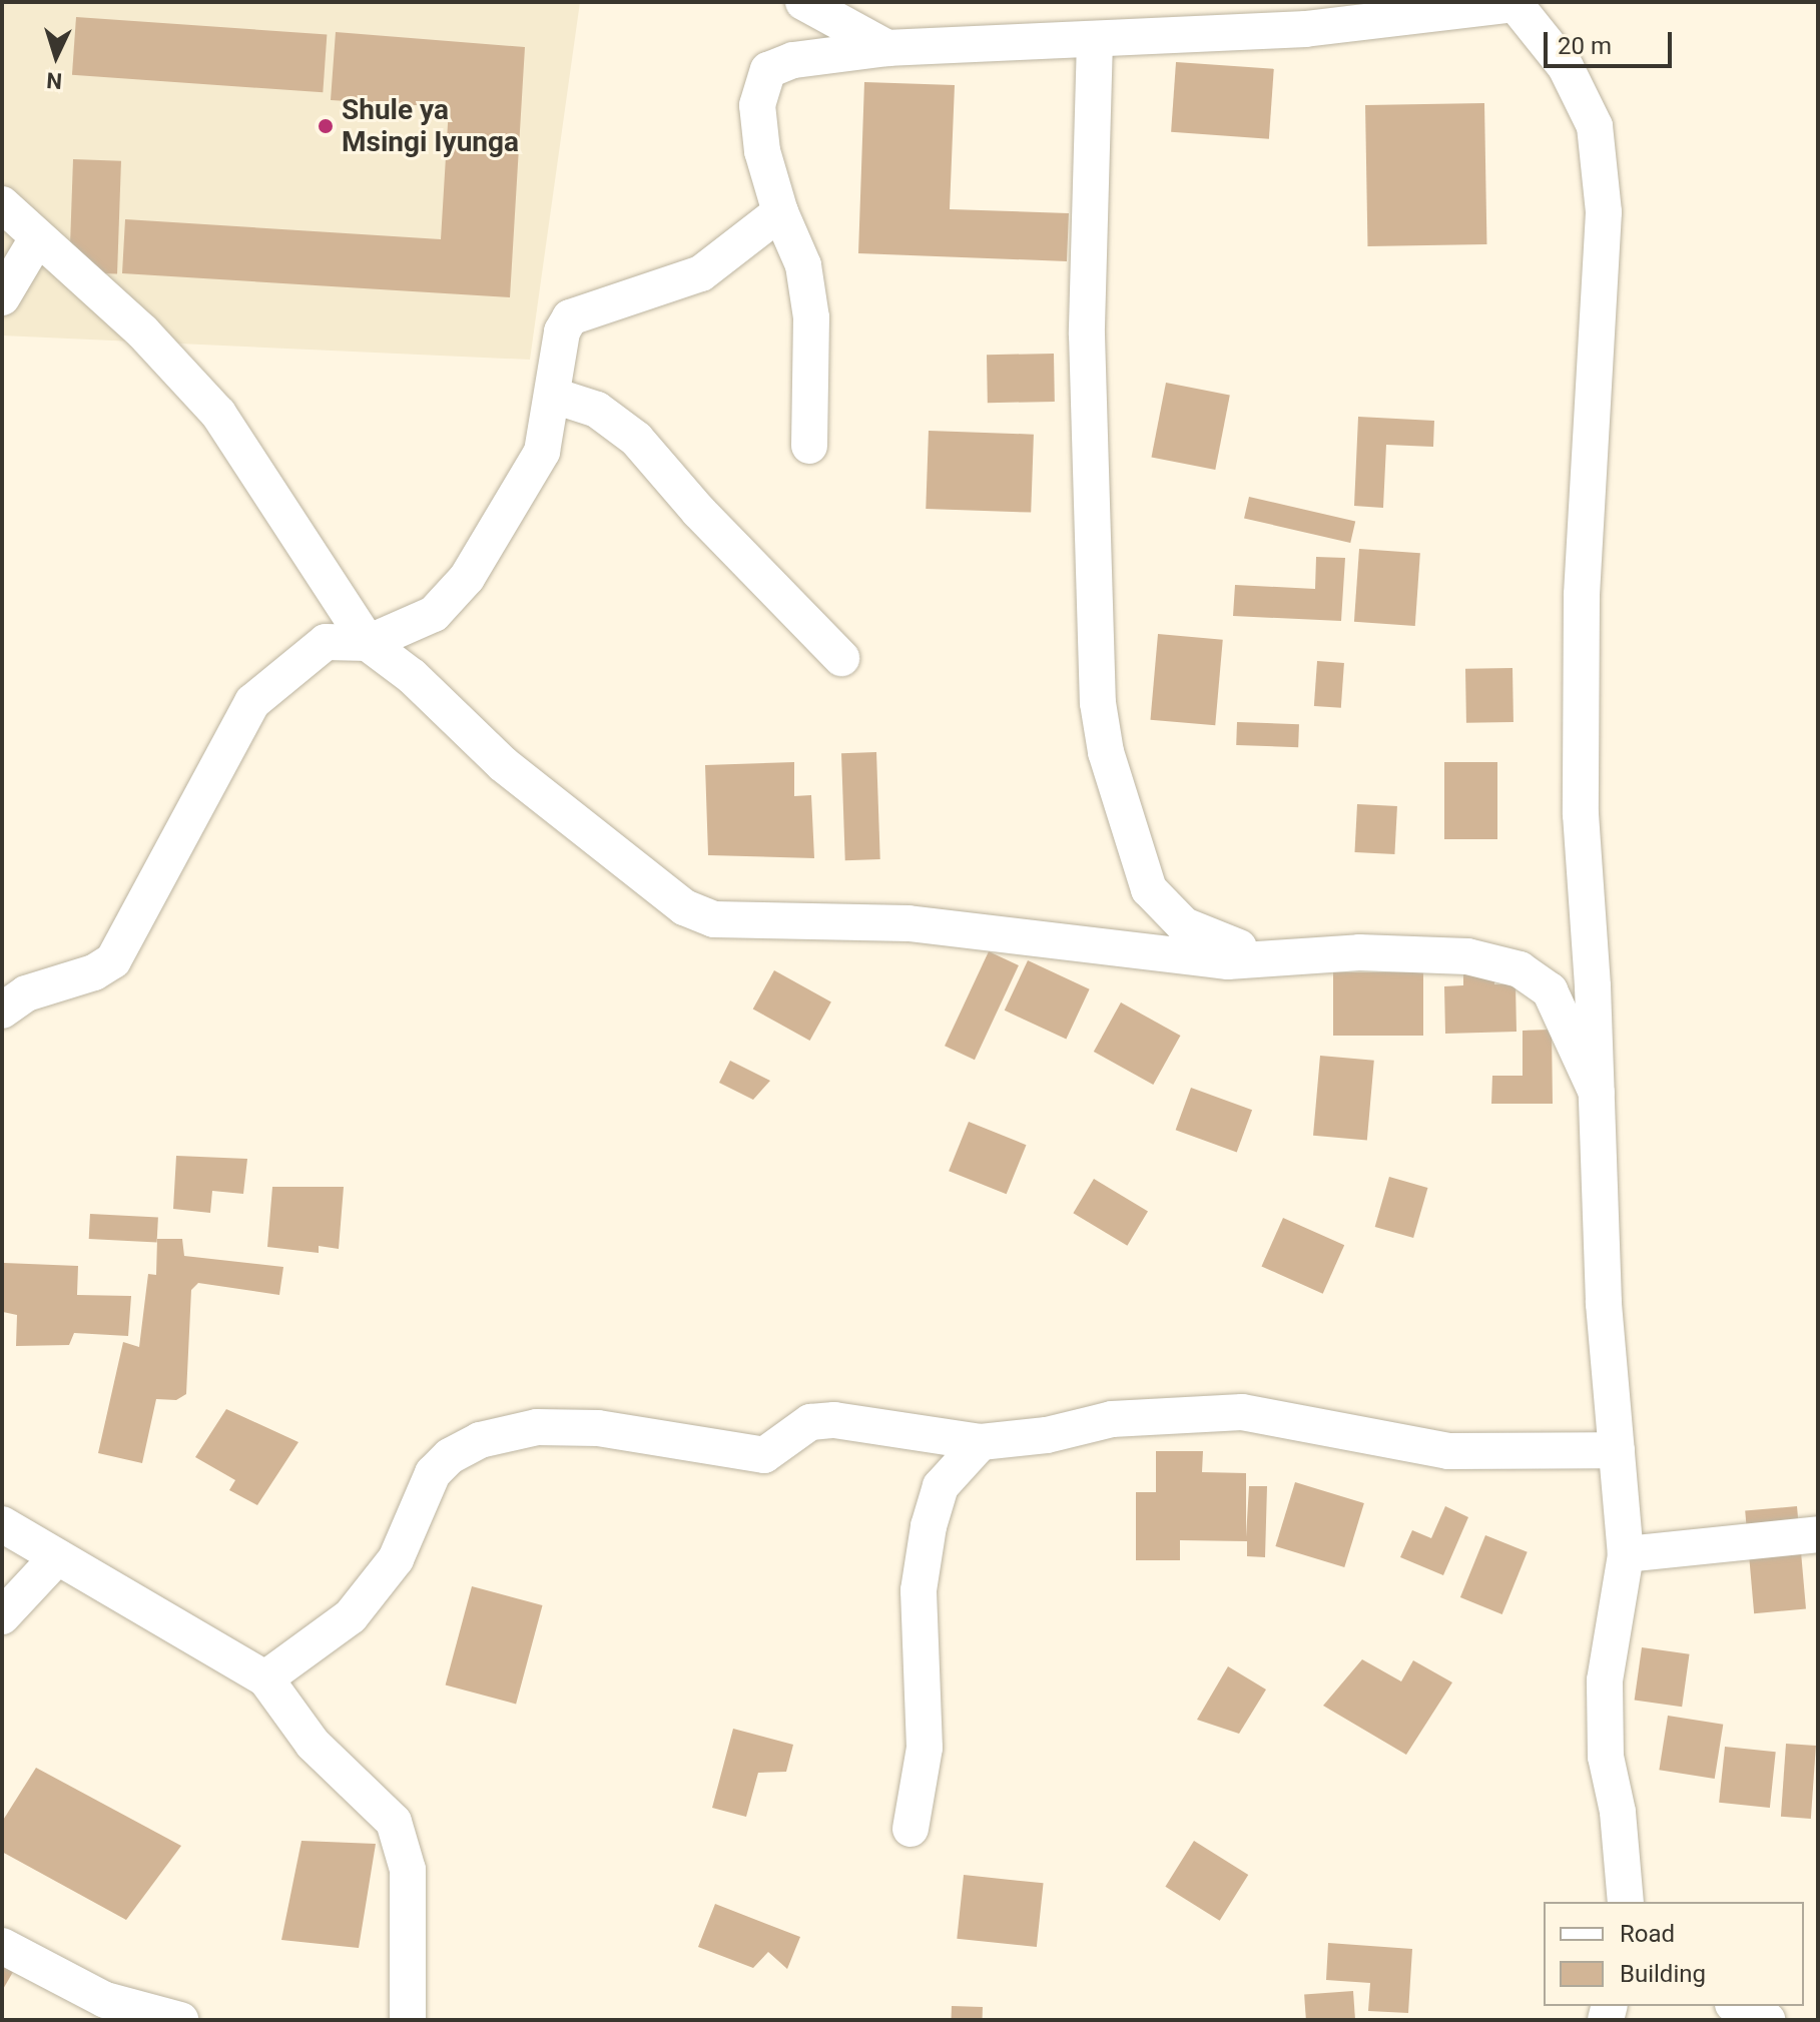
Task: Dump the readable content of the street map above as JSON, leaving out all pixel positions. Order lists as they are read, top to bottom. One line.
{"places":["Shule ya Msingi Iyunga"],"legend":["Road","Building"],"scale_bar":"20 m","north":"bottom"}
